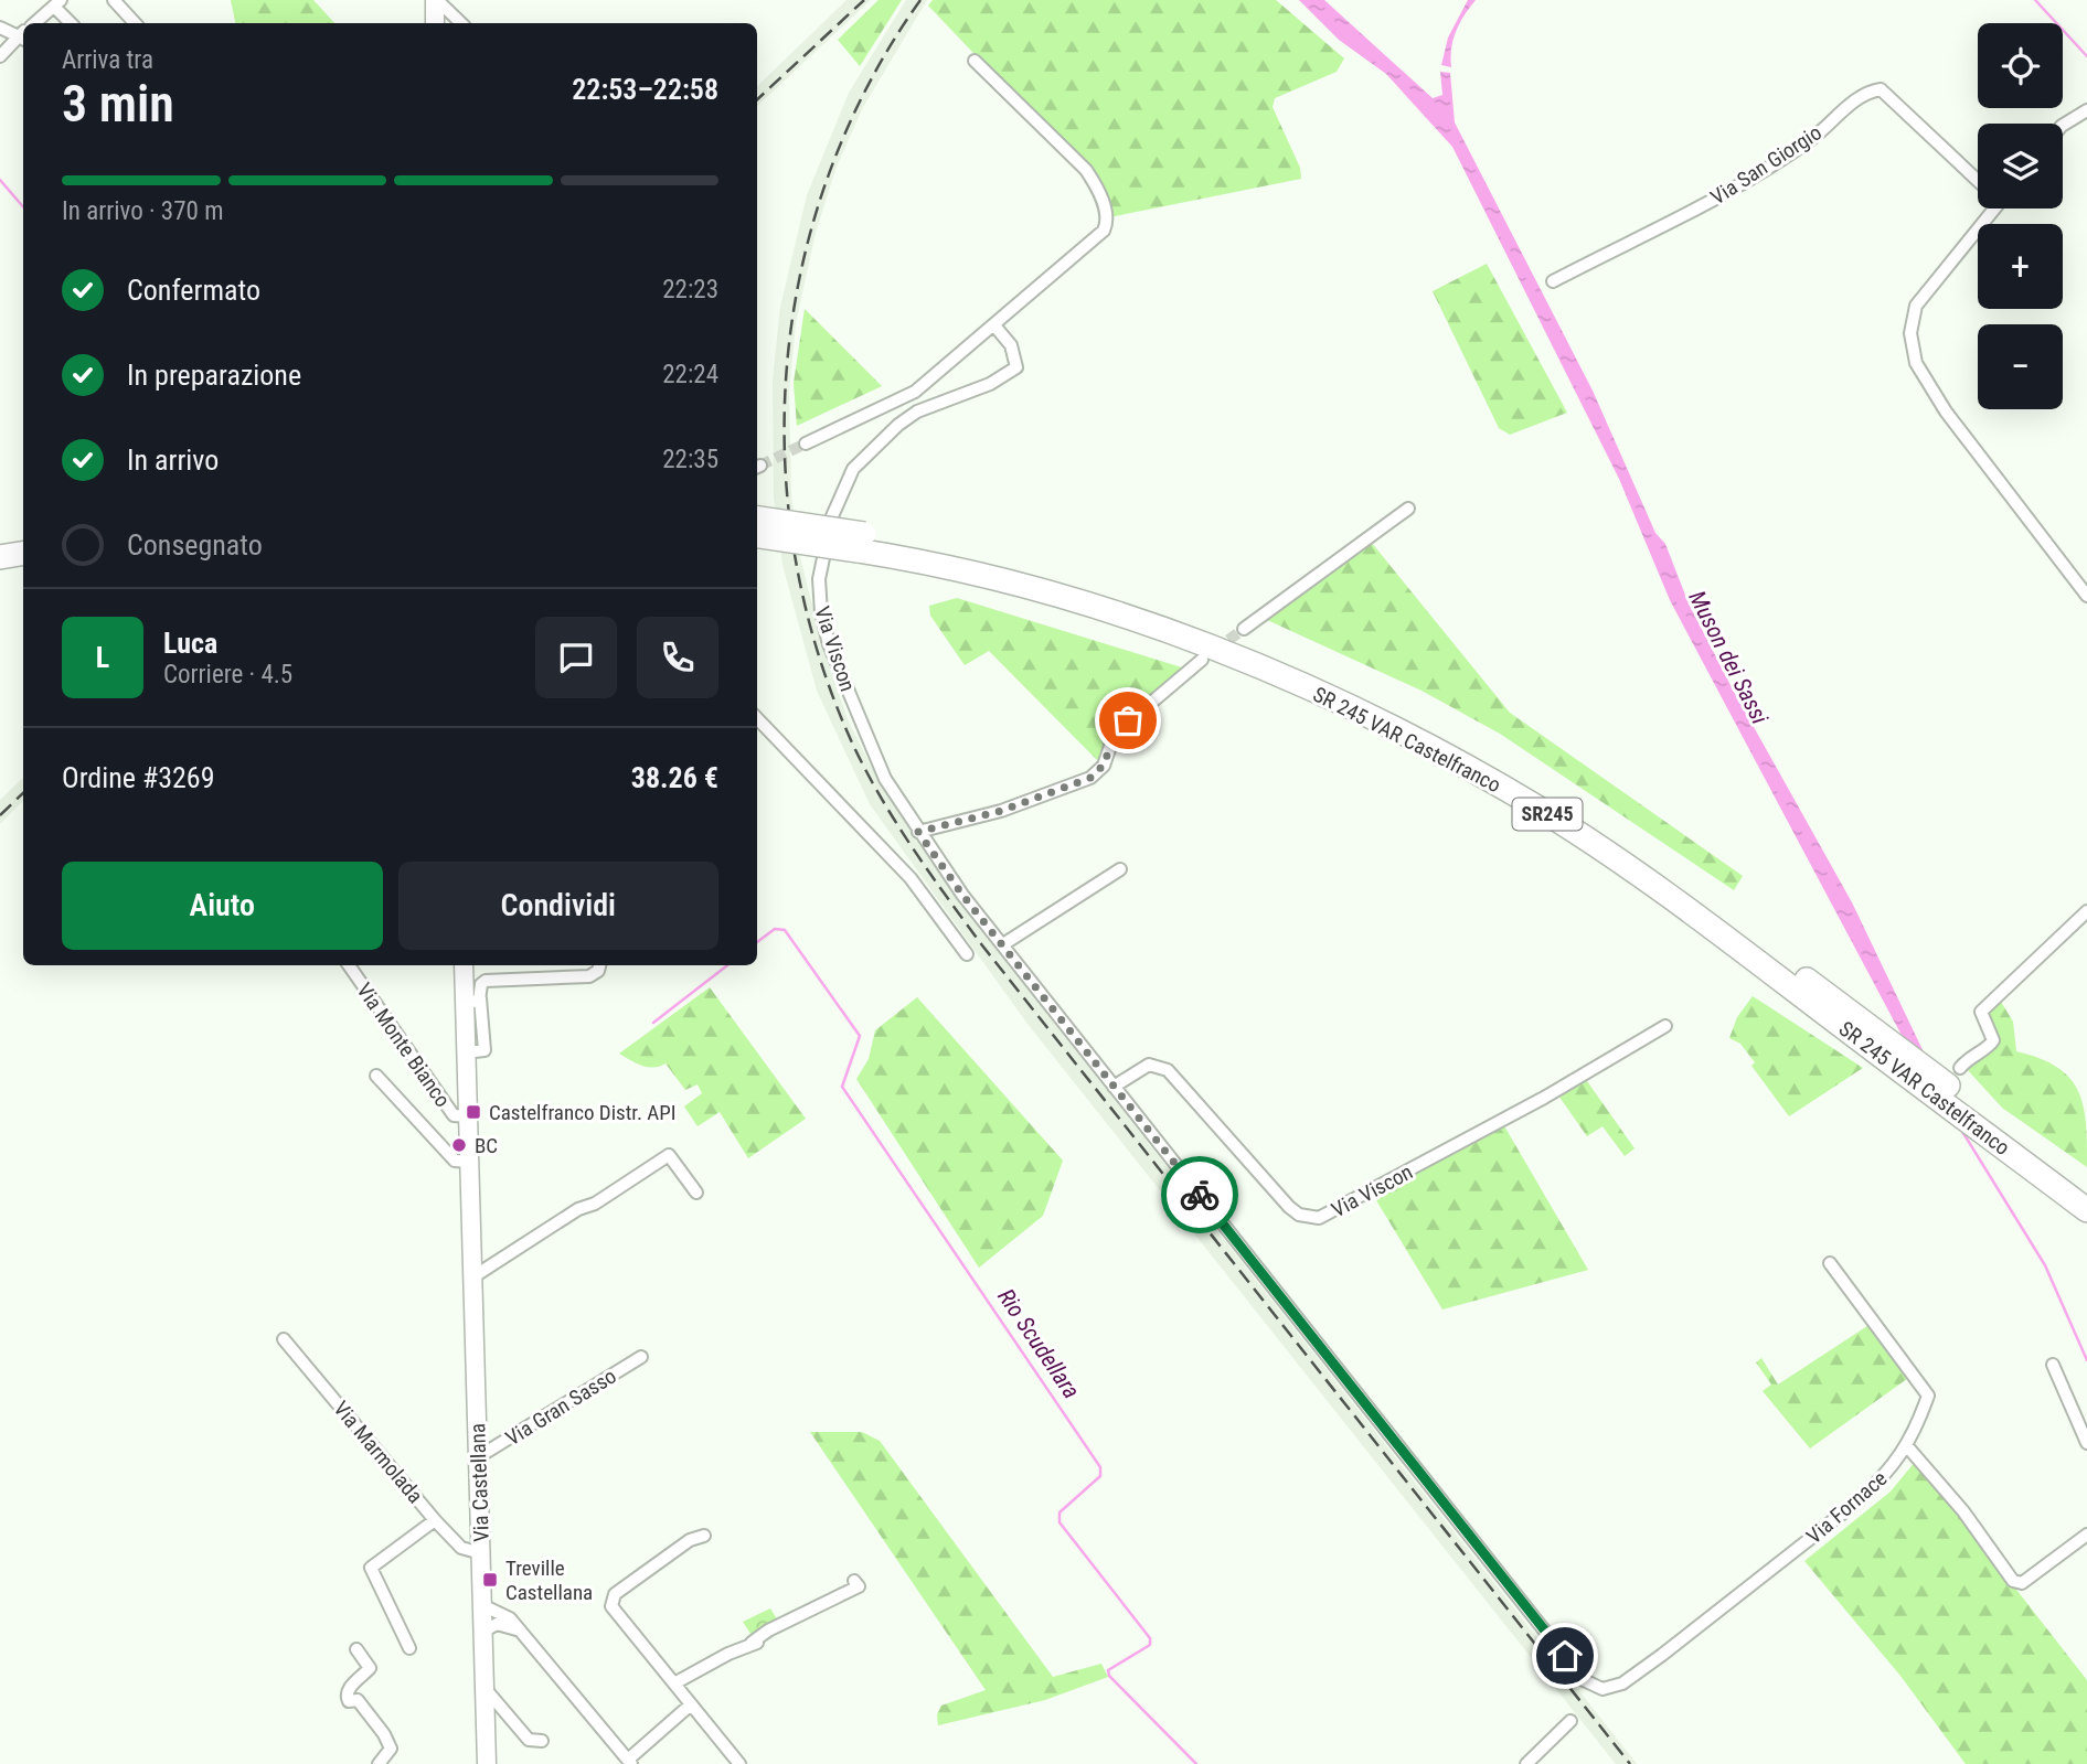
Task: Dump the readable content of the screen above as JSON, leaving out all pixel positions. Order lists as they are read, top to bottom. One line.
{"streets":{"highway":["SR 245 VAR Castelfranco","SR245"],"street":["Via San Giorgio","Via Viscon","Via Monte Bianco","Via Gran Sasso","Via Marmolada","Via Castellana","Via Fornace"]},"crossings":[["Via Viscon","Via Fornace"],["Via Monte Bianco","Via Castellana"],["Via Gran Sasso","Via Castellana"],["Via Marmolada","Via Castellana"]],"water":["Muson dei Sassi","Rio Scudellara"],"places":{"transit":["Castelfranco Distr. API","Treville Castellana"],"other":["BC"]},"page":{"map_buttons":["+","−"],"heading":["3 min","Arriva tra","22:53–22:58"],"panel":["Luca","Corriere · 4.5","Ordine #3269","38.26 €"],"bar":"In arrivo · 370 m","list":[["Confermato","22:23"],["In preparazione","22:24"],["In arrivo","22:35"],"Consegnato"],"round":"L","buttons":["Aiuto","Condividi"]}}
